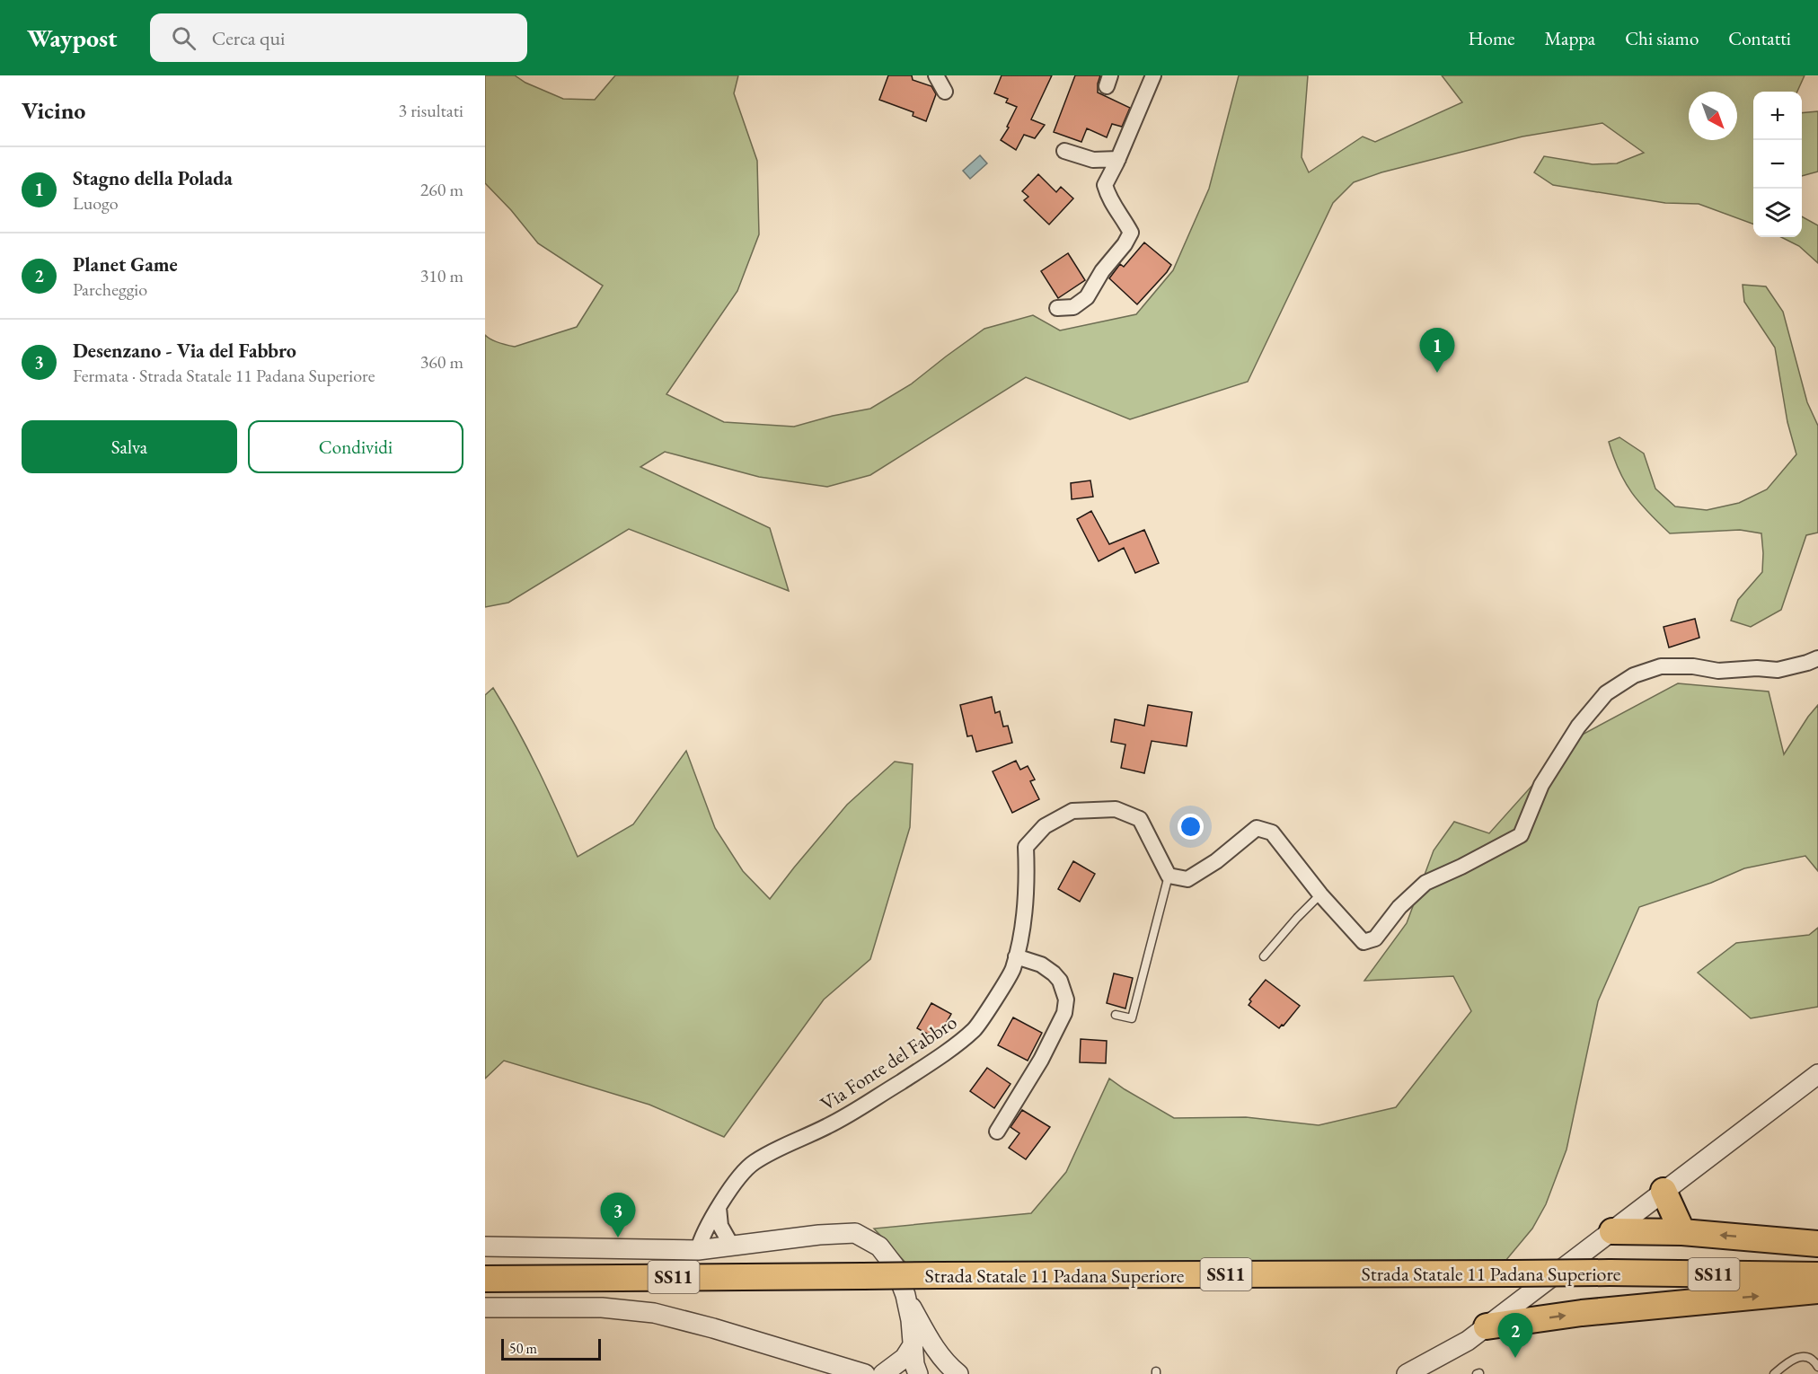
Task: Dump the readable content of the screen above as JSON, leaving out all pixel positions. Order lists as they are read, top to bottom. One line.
{"streets":{"highway":["Strada Statale 11 Padana Superiore","SS11"],"street":["Via Fonte del Fabbro"]},"scale_bar":"50 m","north":"bottom right","page":{"header":"Waypost","search":"Cerca qui","nav":["Home","Mappa","Chi siamo","Contatti"],"heading":["Vicino","3 risultati"],"map_buttons":["+","−"],"list":[{"mark":"1","name":"Stagno della Polada","note":"Luogo","value":"260 m"},{"mark":"2","name":"Planet Game","note":"Parcheggio","value":"310 m"},{"mark":"3","name":"Desenzano - Via del Fabbro","note":"Fermata · Strada Statale 11 Padana Superiore","value":"360 m"}],"pins":["1","3","2"],"buttons":["Salva","Condividi"],"scale":"50 m"}}
